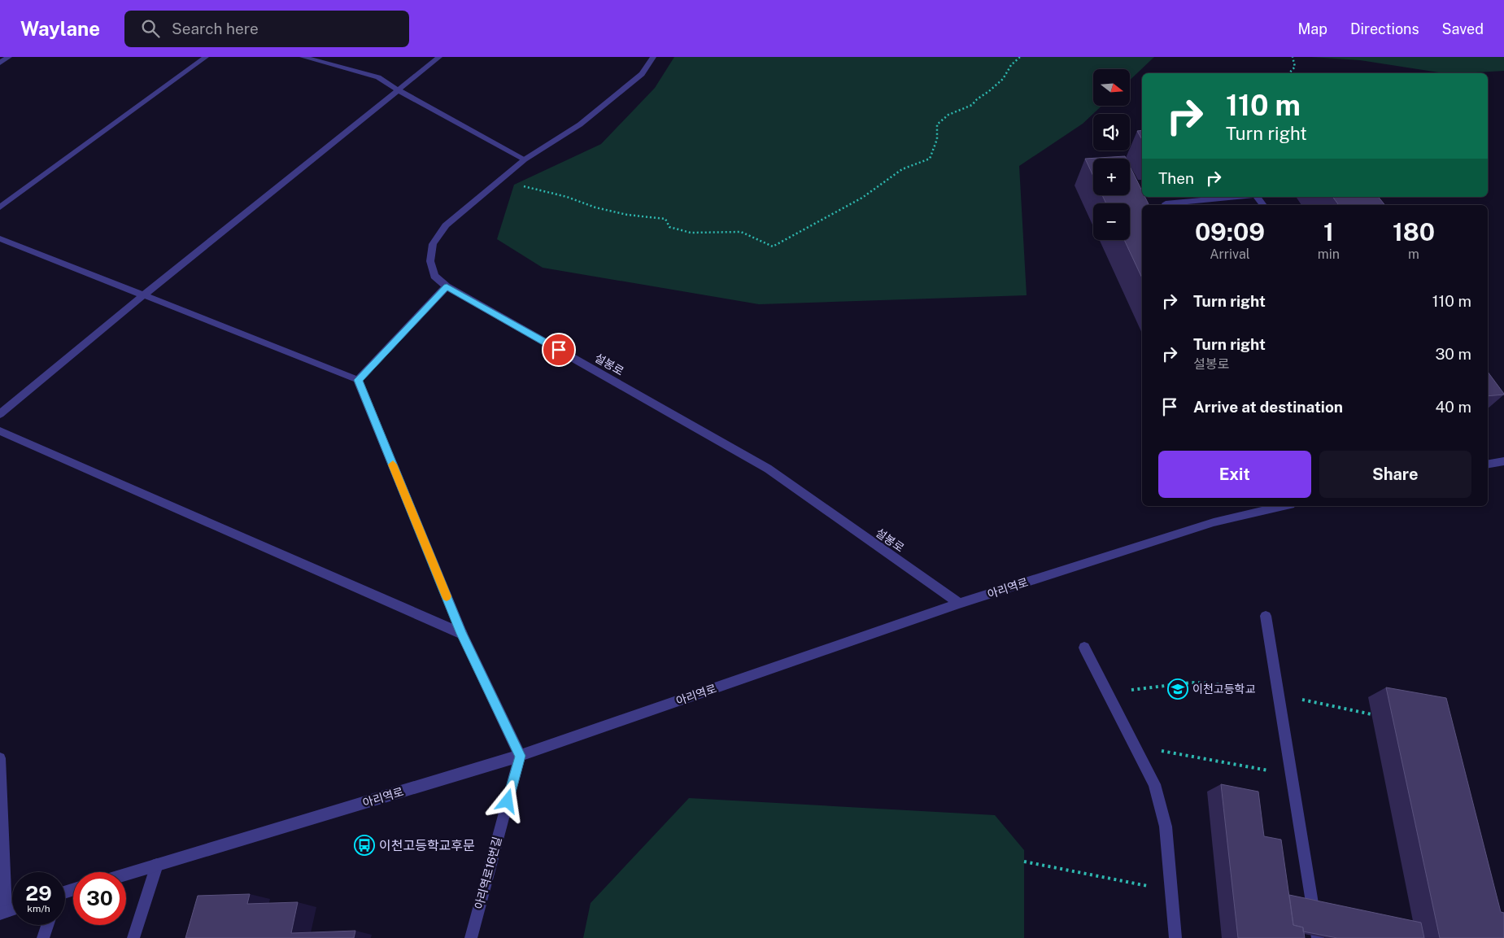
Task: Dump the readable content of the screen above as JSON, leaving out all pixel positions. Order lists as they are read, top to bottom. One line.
{"streets":{"street":["설봉로","아리역로","아리역로16번길"]},"crossings":[["설봉로","아리역로"],["아리역로","아리역로16번길"]],"places":{"school or university":["이천고등학교"],"bus stop":["이천고등학교후문"]},"north":"right","page":{"header":"Waylane","search":"Search here","nav":["Map","Directions","Saved"],"map_buttons":["+","−"],"turn":["110 m","Turn right"],"then":"Then","eta":["09:09","Arrival","1","min","180","m"],"list":[{"name":"Turn right","value":"110 m"},{"name":"Turn right","note":"설봉로","value":"30 m"},{"name":"Arrive at destination","value":"40 m"}],"buttons":["Exit","Share"],"speed":"29 km/h","limit":"30"}}
